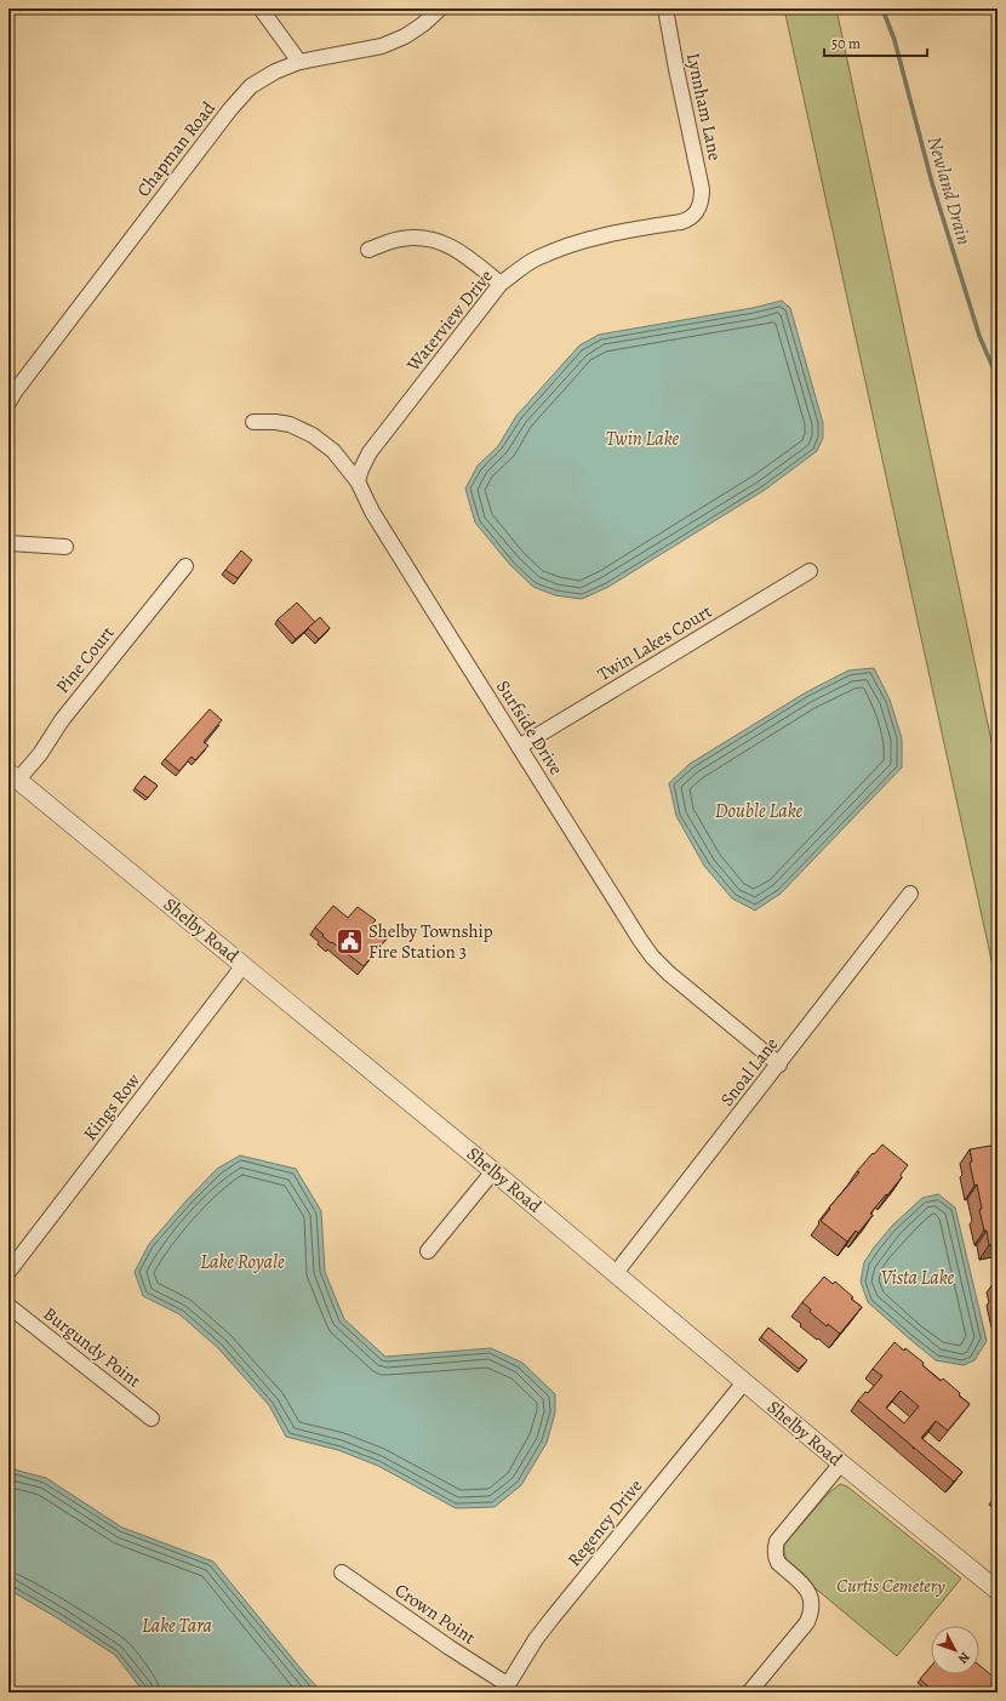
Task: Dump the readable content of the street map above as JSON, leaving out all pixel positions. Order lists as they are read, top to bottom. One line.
{"streets":{"street":["Lynnham Lane","Chapman Road","Waterview Drive","Twin Lakes Court","Pine Court","Surfside Drive","Shelby Road","Snoal Lane","Kings Row","Burgundy Point","Regency Drive","Crown Point"]},"crossings":[["Lynnham Lane","Waterview Drive"],["Waterview Drive","Surfside Drive"],["Twin Lakes Court","Surfside Drive"],["Pine Court","Shelby Road"],["Surfside Drive","Snoal Lane"],["Shelby Road","Snoal Lane"],["Shelby Road","Kings Row"],["Shelby Road","Regency Drive"],["Regency Drive","Crown Point"]],"water":["Newland Drain","Twin Lake","Double Lake","Lake Royale","Vista Lake","Lake Tara"],"parks":["Curtis Cemetery"],"places":{"public building":["Shelby Township Fire Station 3"]},"scale_bar":"50 m","north":"bottom right"}
